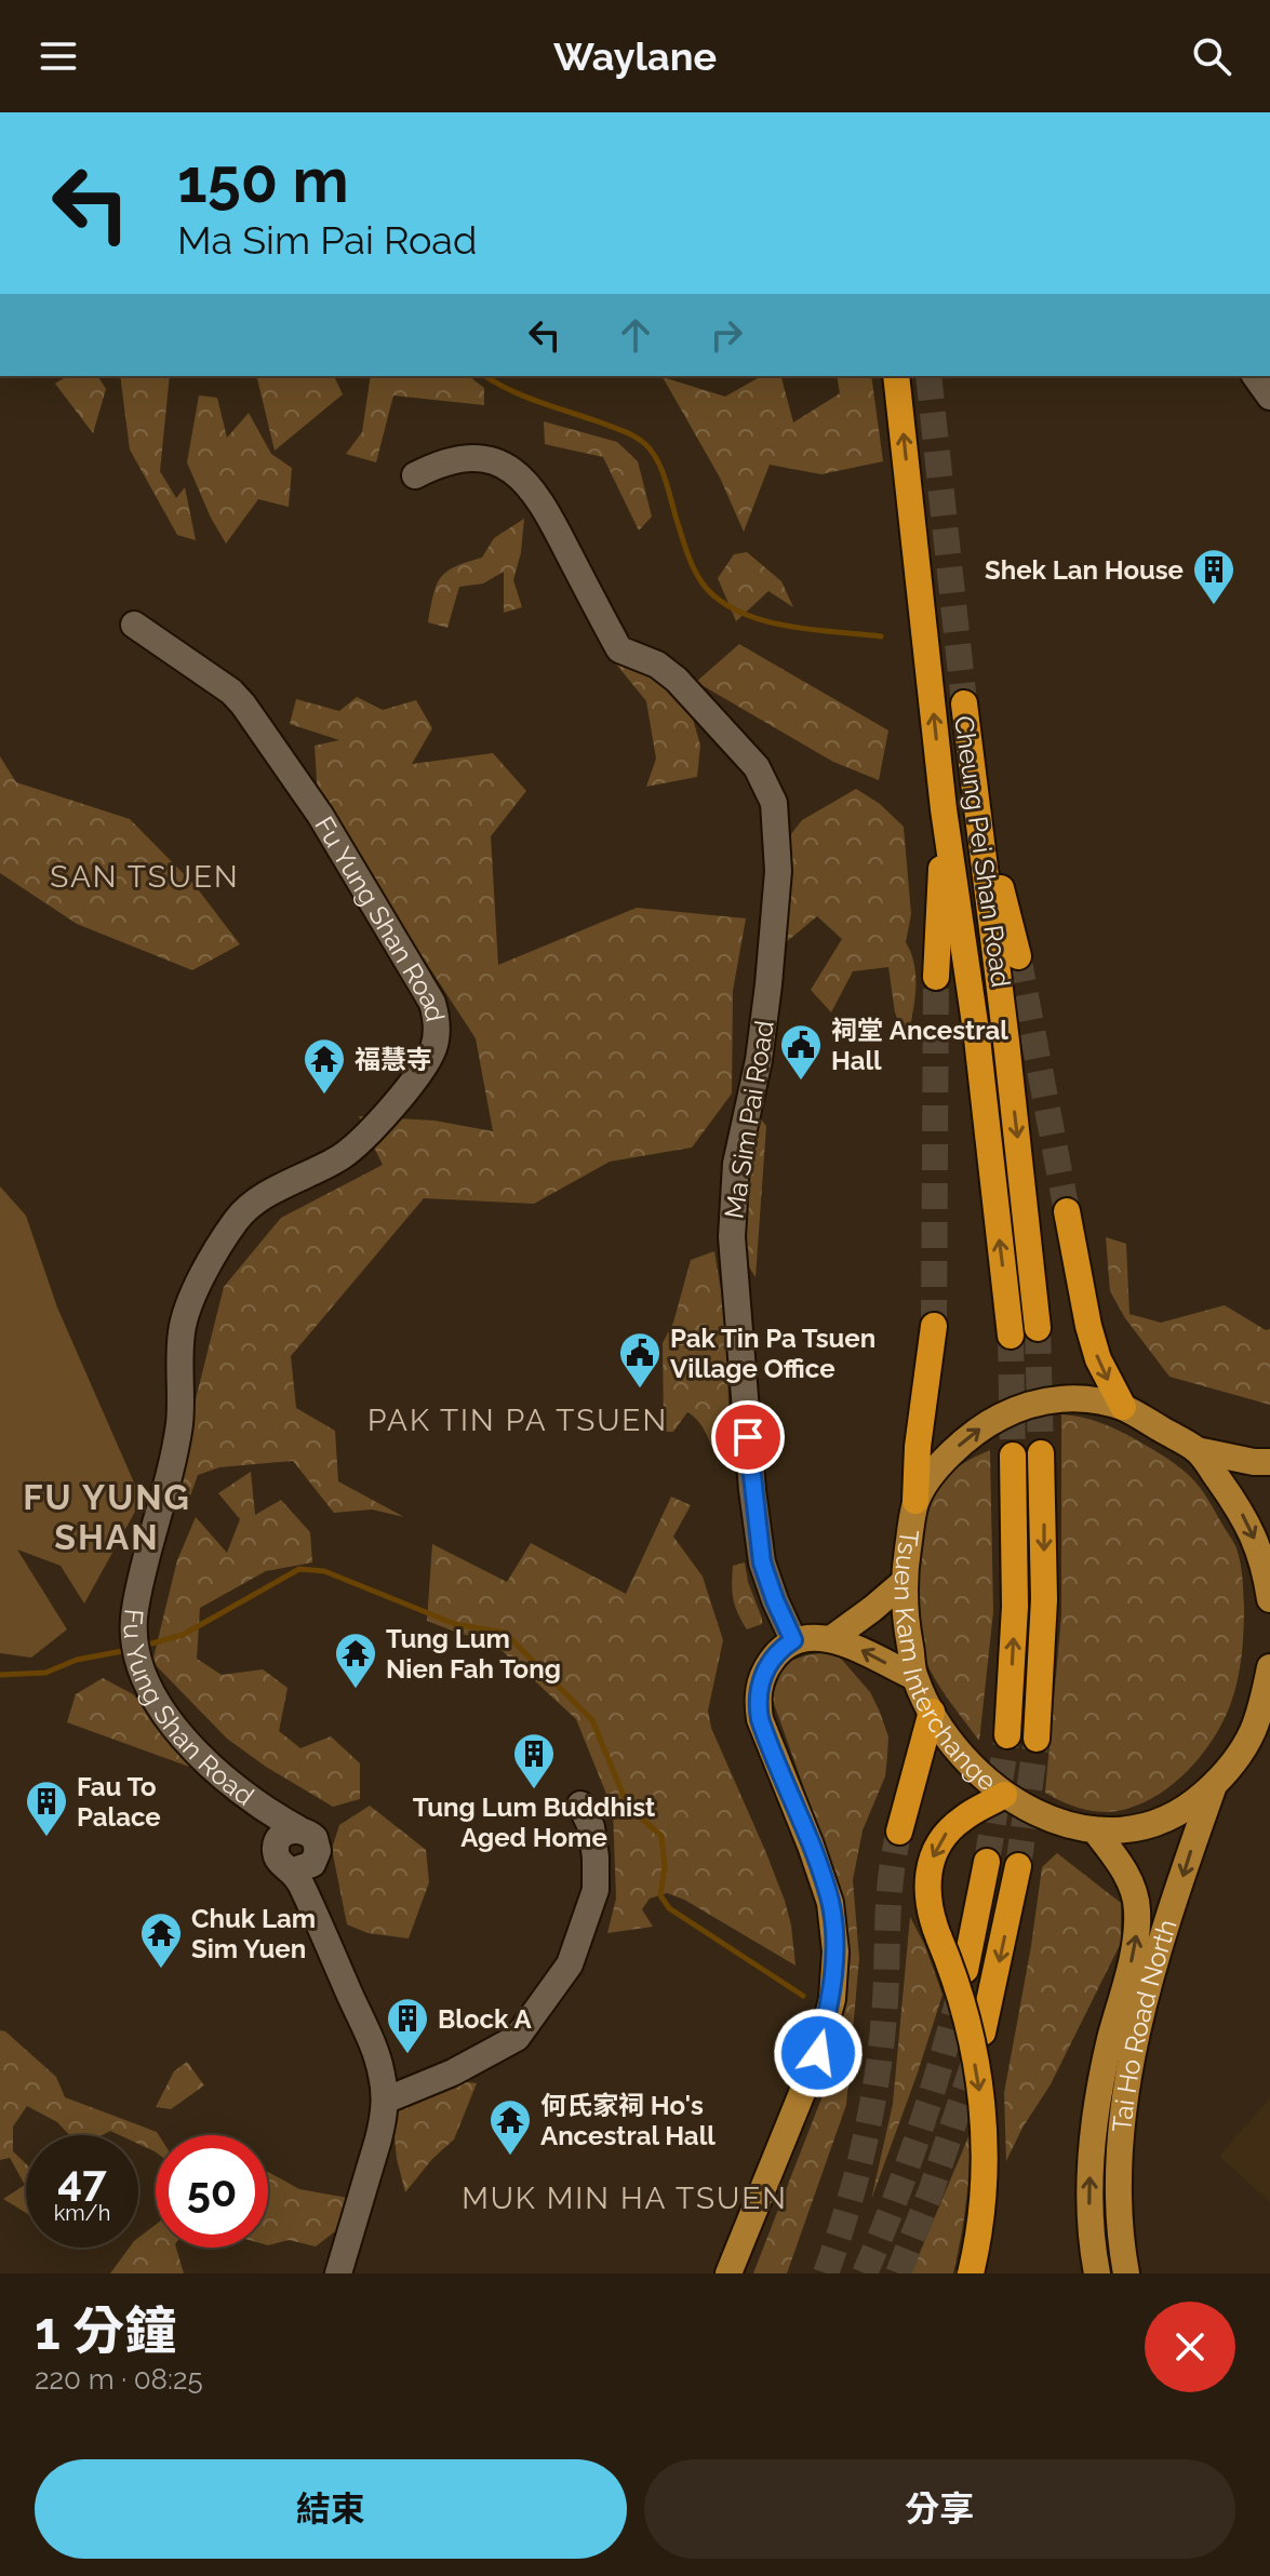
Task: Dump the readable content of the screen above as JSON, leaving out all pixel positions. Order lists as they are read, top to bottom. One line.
{"streets":{"highway":["Cheung Pei Shan Road"],"main road":["Tsuen Kam Interchange","Tai Ho Road North"],"street":["Fu Yung Shan Road","Ma Sim Pai Road"]},"crossings":[["Tsuen Kam Interchange","Tai Ho Road North"]],"districts":["SAN TSUEN","PAK TIN PA TSUEN","FU YUNG SHAN","MUK MIN HA TSUEN"],"places":{"building":["Shek Lan House","Tung Lum Buddhist Aged Home","Fau To Palace","Block A"],"public building":["祠堂 Ancestral Hall","Pak Tin Pa Tsuen Village Office"],"temple":["福慧寺","Tung Lum Nien Fah Tong","Chuk Lam Sim Yuen","何氏家祠 Ho's Ancestral Hall"]},"page":{"header":"Waylane","turn":["150 m","Ma Sim Pai Road"],"speed":"47 km/h","limit":"50","heading":["1 分鐘","220 m · 08:25"],"buttons":["結束","分享"]}}
